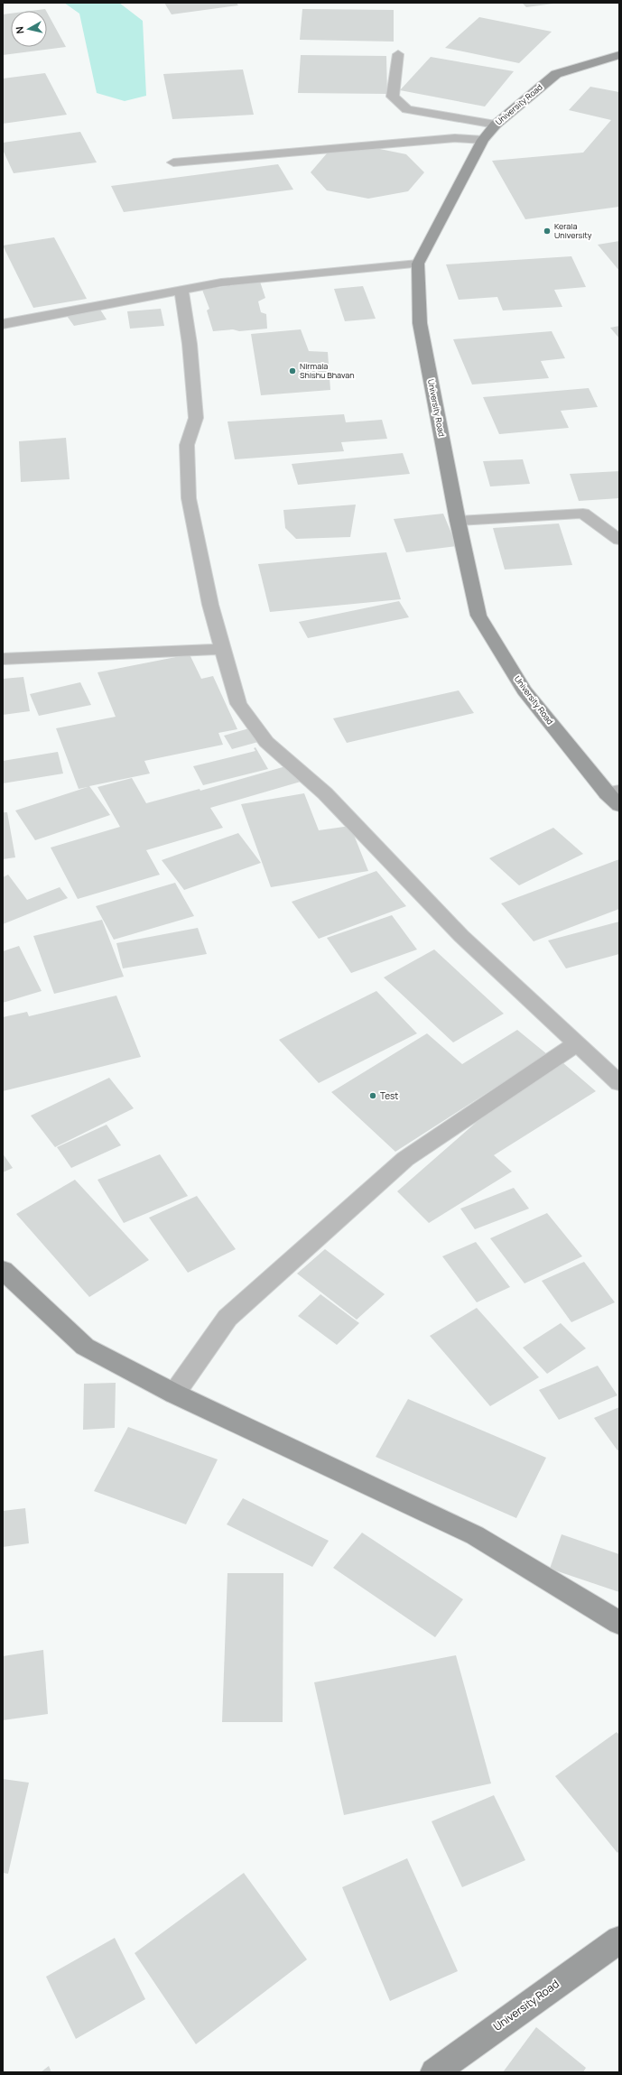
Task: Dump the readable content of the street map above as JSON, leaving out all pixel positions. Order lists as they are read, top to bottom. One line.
{"streets":{"street":["University Road"]},"places":["Kerala University","Nirmala Shishu Bhavan","Test"],"north":"left"}
